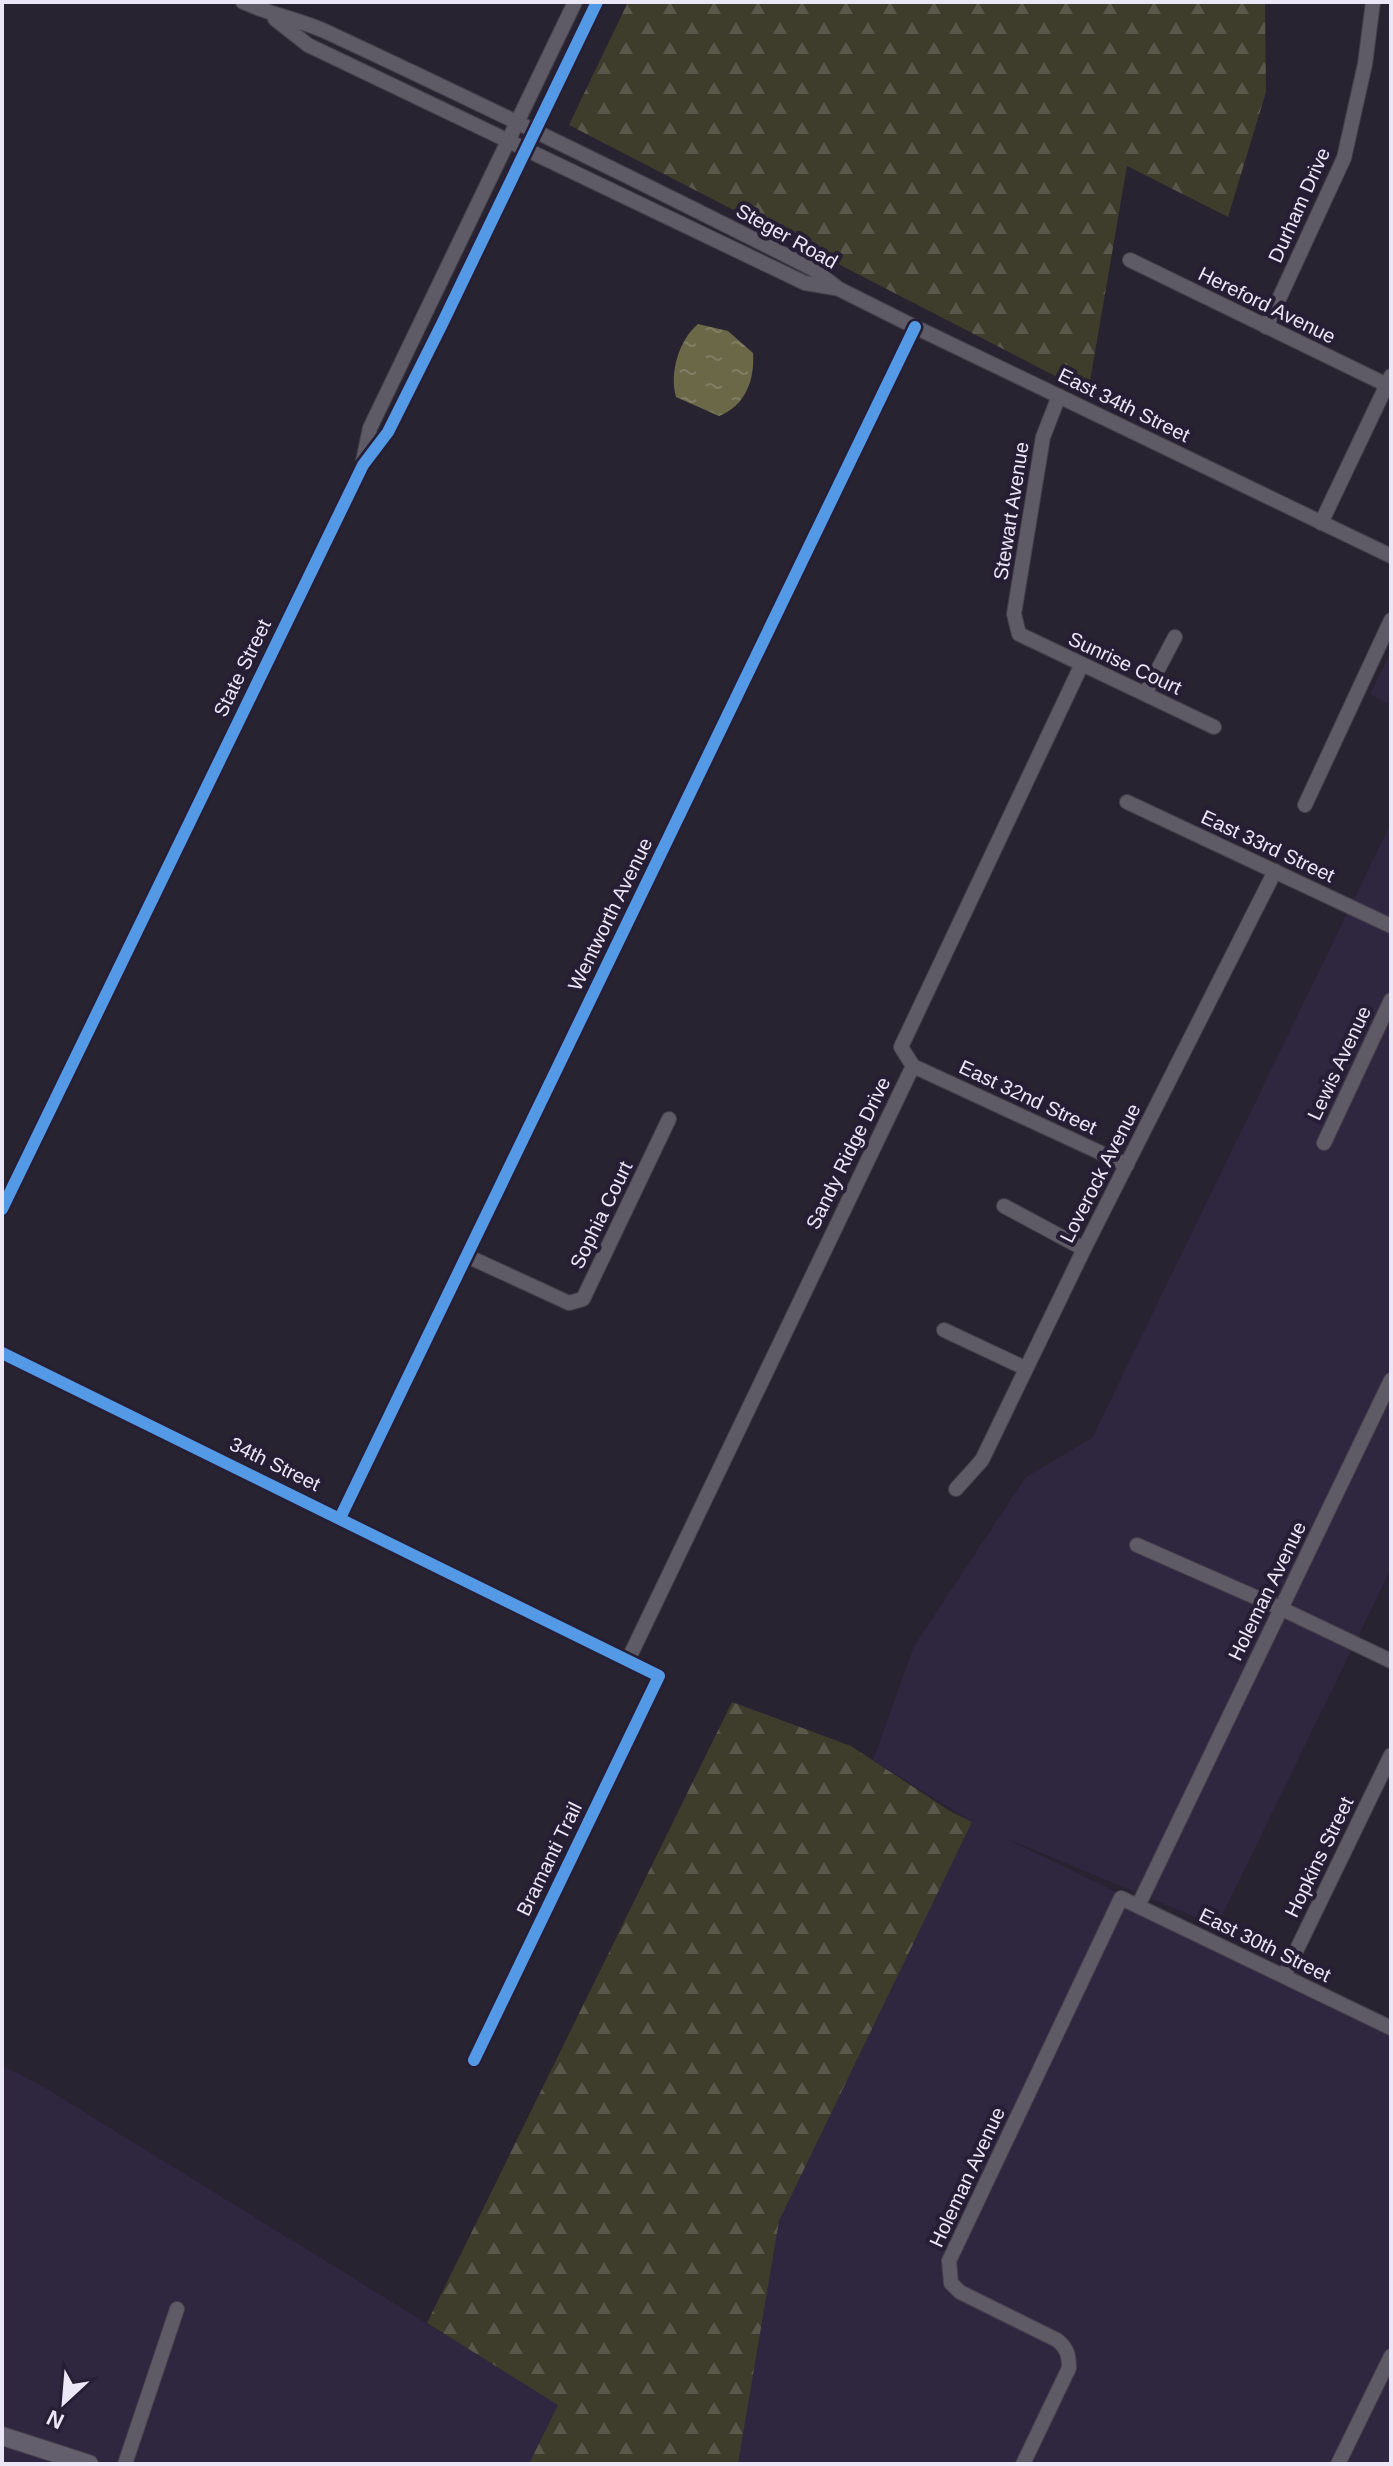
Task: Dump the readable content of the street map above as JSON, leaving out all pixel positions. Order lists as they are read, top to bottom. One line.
{"streets":{"street":["Durham Drive","Steger Road","Hereford Avenue","East 34th Street","Stewart Avenue","Sunrise Court","State Street","East 33rd Street","Wentworth Avenue","Lewis Avenue","East 32nd Street","Sandy Ridge Drive","Loverock Avenue","Sophia Court","34th Street","Holeman Avenue","Hopkins Street","Bramanti Trail","East 30th Street"]},"crossings":[["Durham Drive","Hereford Avenue"],["Steger Road","East 34th Street"],["Steger Road","State Street"],["East 34th Street","Stewart Avenue"],["East 34th Street","Wentworth Avenue"],["Stewart Avenue","Sunrise Court"],["Sunrise Court","Sandy Ridge Drive"],["East 33rd Street","Loverock Avenue"],["Wentworth Avenue","Sophia Court"],["Wentworth Avenue","34th Street"],["East 32nd Street","Sandy Ridge Drive"],["East 32nd Street","Loverock Avenue"],["Sandy Ridge Drive","34th Street"],["34th Street","Bramanti Trail"],["Holeman Avenue","East 30th Street"],["Hopkins Street","East 30th Street"]],"north":"bottom left"}
